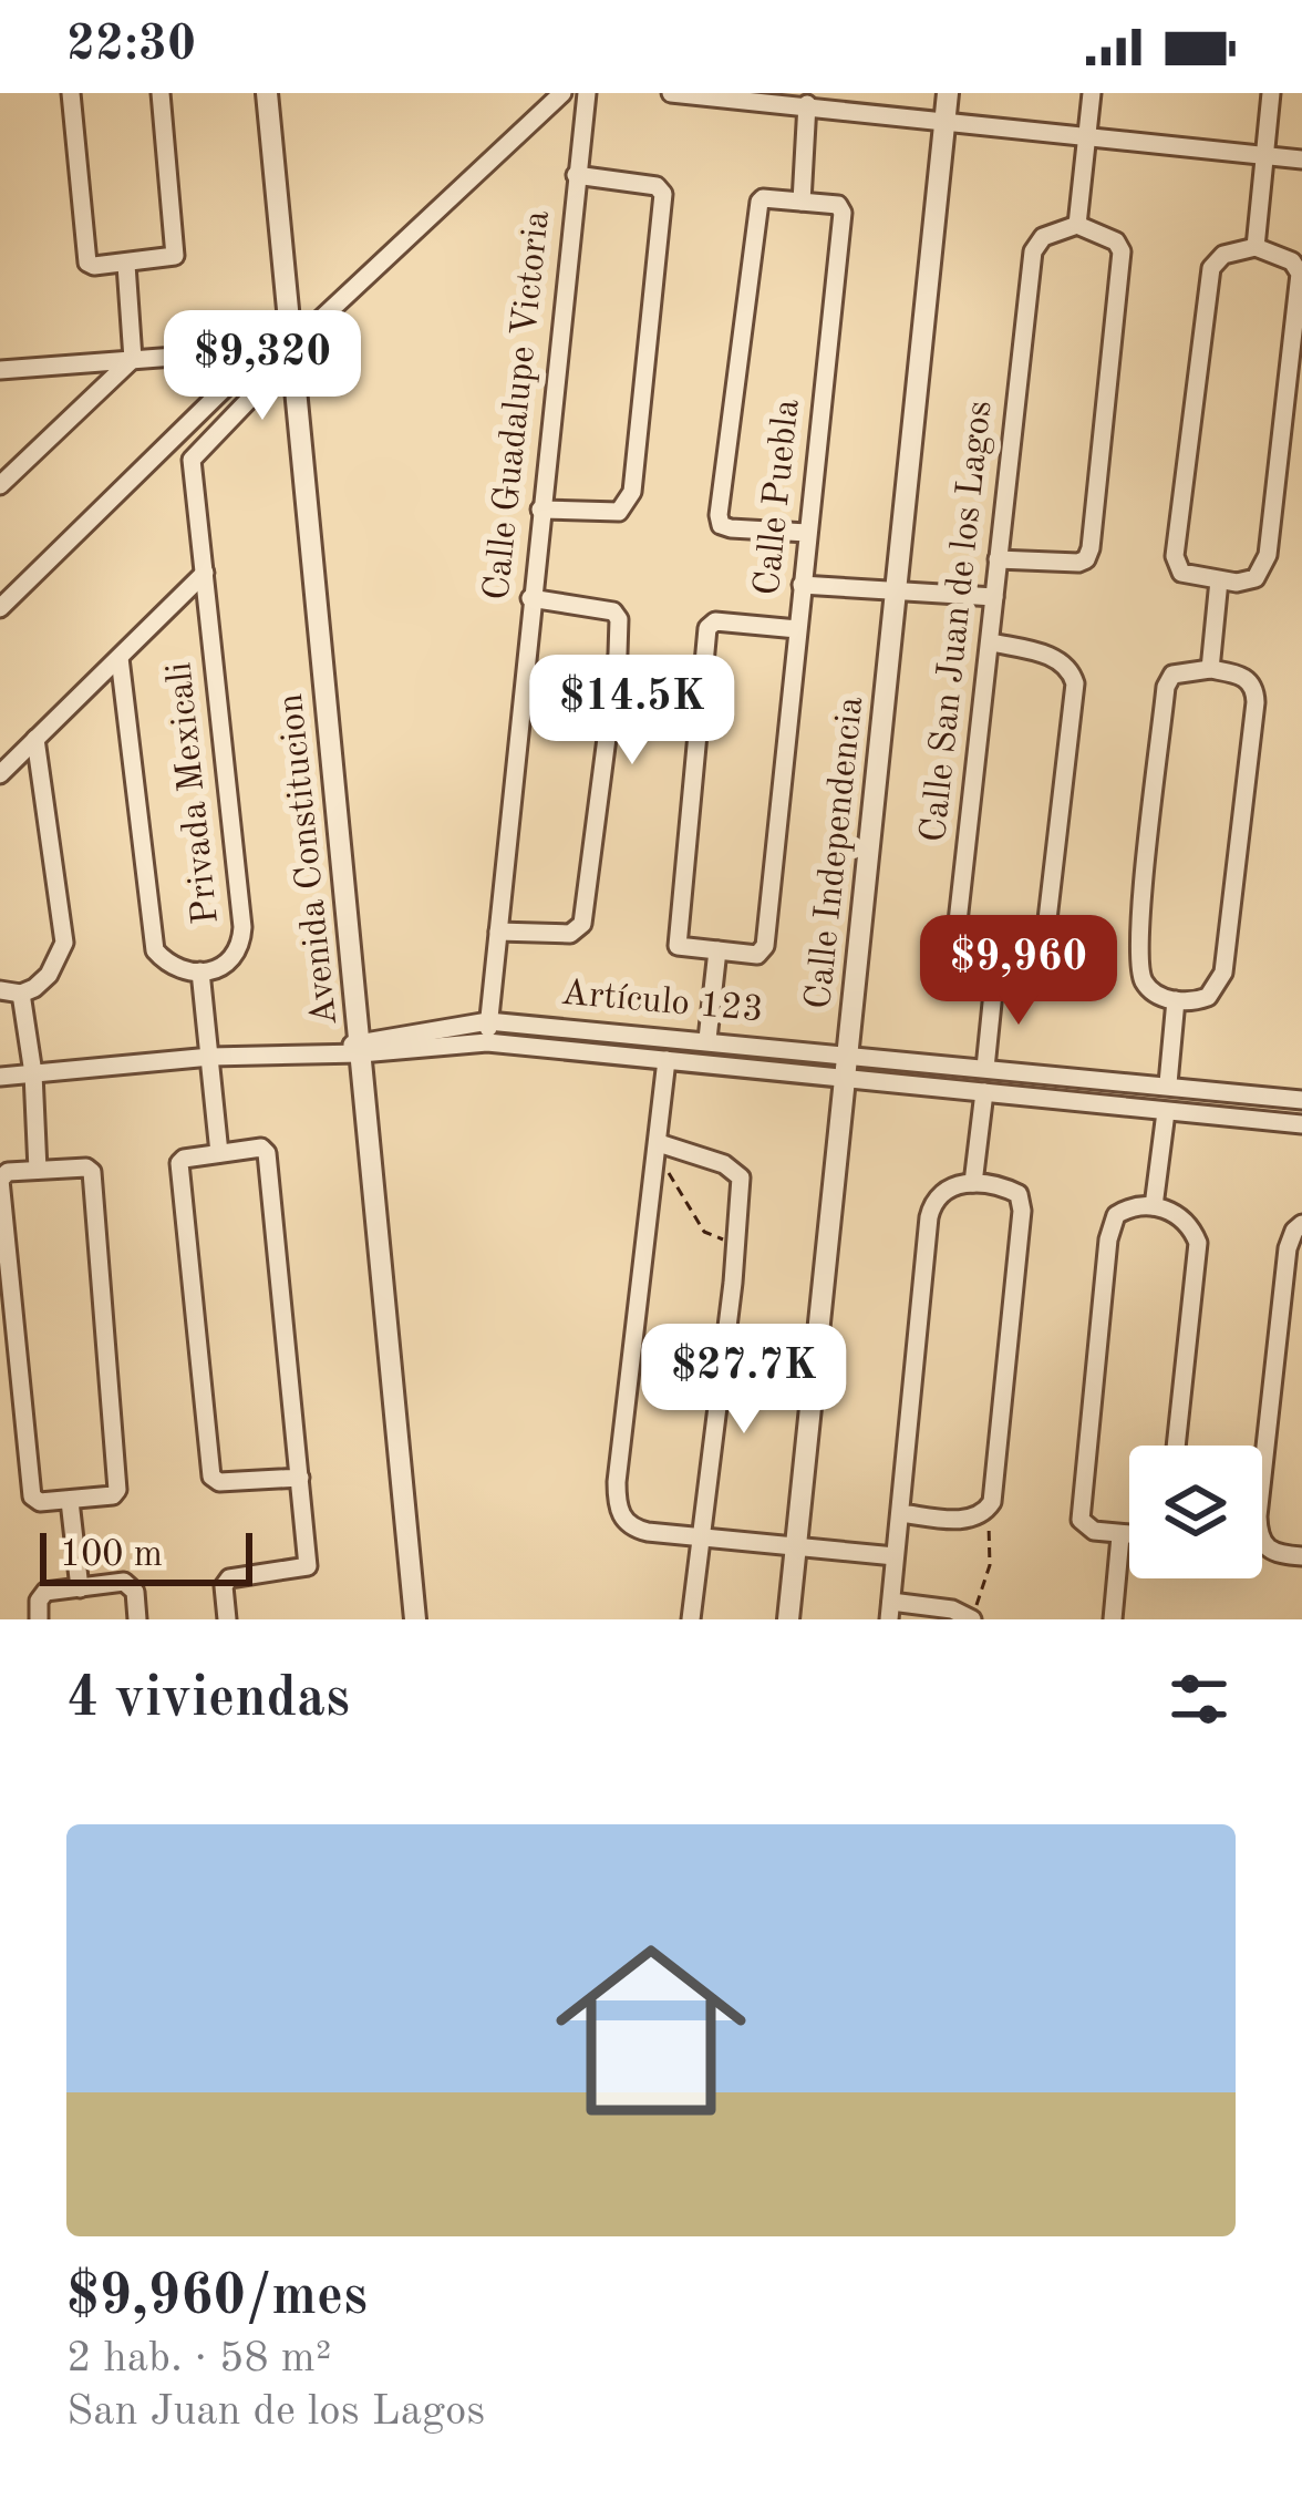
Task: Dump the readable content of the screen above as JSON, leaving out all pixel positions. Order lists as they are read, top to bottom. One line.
{"streets":{"street":["Calle Guadalupe Victoria","Calle Puebla","Calle San Juan de los Lagos","Privada Mexicali","Calle Independencia","Avenida Constitucion","Artículo 123"]},"crossings":[["Calle Guadalupe Victoria","Artículo 123"],["Privada Mexicali","Avenida Constitucion"],["Calle Independencia","Artículo 123"],["Avenida Constitucion","Artículo 123"]],"scale_bar":"100 m","page":{"status":"22:30","price":["$9,320","$14.5K","$9,960","$27.7K"],"scale":"100 m","heading":"4 viviendas","list":[{"name":"$9,960/mes","note":"2 hab. · 58 m² · San Juan de los Lagos"}]}}
